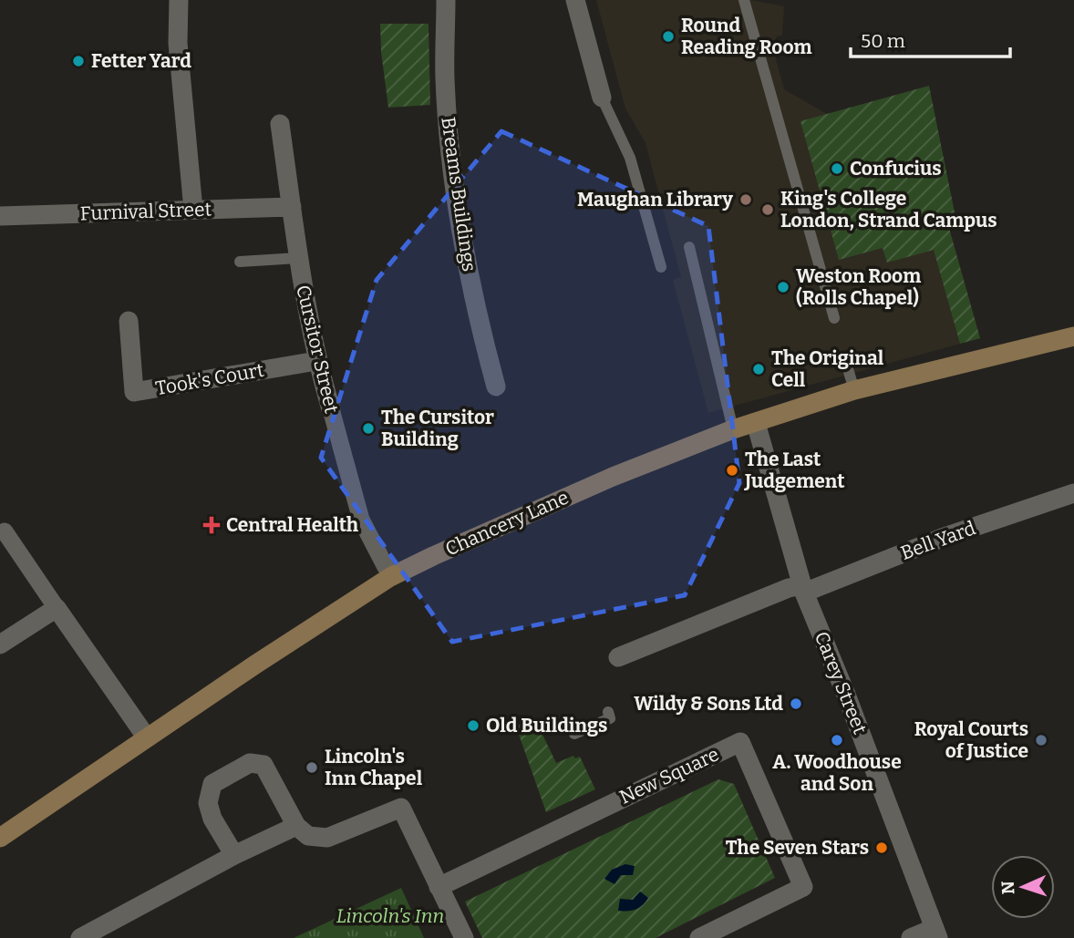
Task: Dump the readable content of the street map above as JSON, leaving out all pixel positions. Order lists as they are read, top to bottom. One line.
{"streets":{"main road":["Chancery Lane"],"street":["Breams Buildings","Furnival Street","Cursitor Street","Took's Court","Bell Yard","Carey Street","New Square"]},"crossings":[["Furnival Street","Cursitor Street"],["Cursitor Street","Took's Court"],["Chancery Lane","Carey Street"],["Bell Yard","Carey Street"]],"parks":["Lincoln's Inn"],"places":{"other":["Round Reading Room","Fetter Yard","Confucius","Maughan Library","King's College London, Strand Campus","Weston Room (Rolls Chapel)","The Original Cell","The Cursitor Building","The Last Judgement","Wildy & Sons Ltd","Old Buildings","A. Woodhouse and Son","Royal Courts of Justice","Lincoln's Inn Chapel","The Seven Stars"],"health":["Central Health"]},"scale_bar":"50 m","north":"left"}
